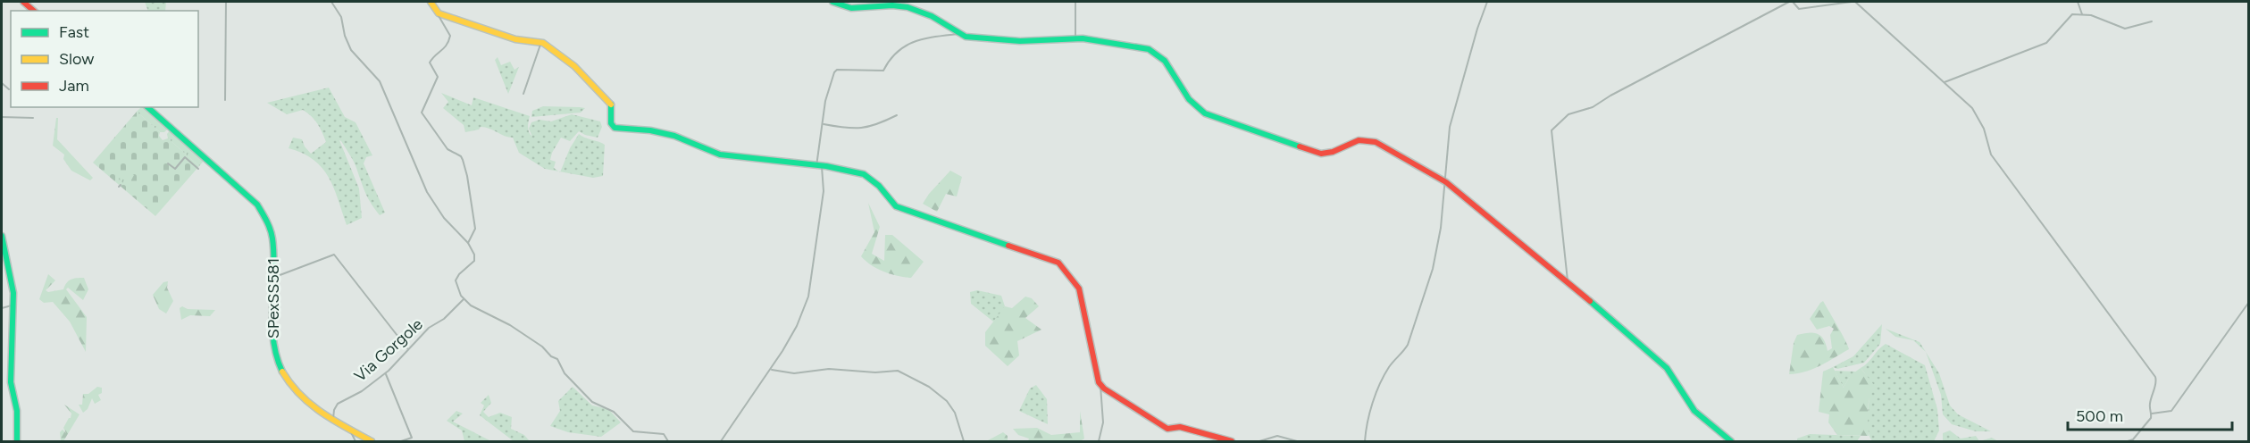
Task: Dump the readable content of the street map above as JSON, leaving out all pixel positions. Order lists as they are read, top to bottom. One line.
{"streets":{"street":["SPexSS581","Via Gorgole"]},"crossings":[["SPexSS581","Via Gorgole"]],"legend":["Fast","Slow","Jam"],"scale_bar":"500 m"}
